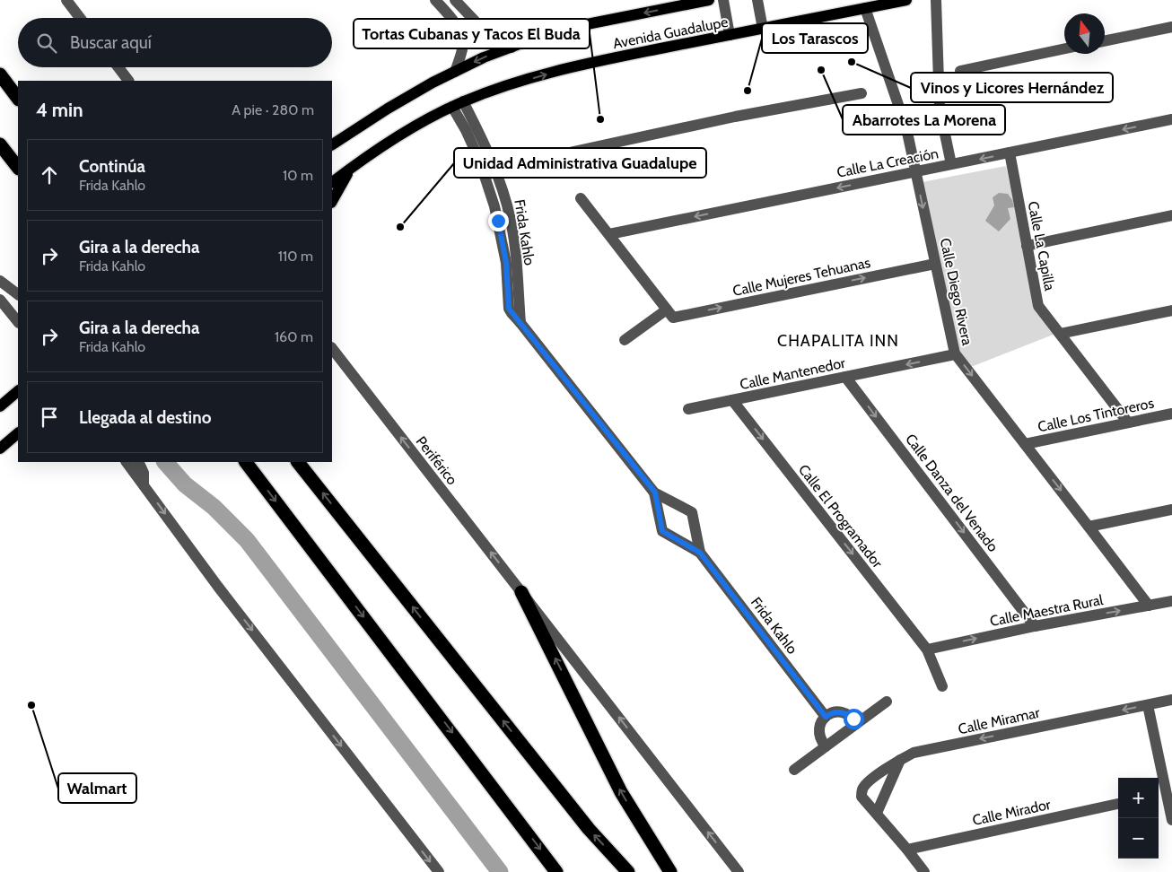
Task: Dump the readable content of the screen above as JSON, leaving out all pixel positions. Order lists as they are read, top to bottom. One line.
{"streets":{"main road":["Avenida Guadalupe"],"street":["Calle La Creación","Frida Kahlo","Calle La Capilla","Calle Mujeres Tehuanas","Calle Diego Rivera","Calle Mantenedor","Calle Los Tintoreros","Periférico","Calle Danza del Venado","Calle El Programador","Calle Maestra Rural","Calle Miramar","Calle Mirador"]},"crossings":[["Avenida Guadalupe","Frida Kahlo"],["Avenida Guadalupe","Calle Diego Rivera"],["Calle La Creación","Calle La Capilla"],["Calle La Creación","Calle Diego Rivera"],["Calle La Capilla","Calle Los Tintoreros"],["Calle Mujeres Tehuanas","Calle Diego Rivera"],["Calle Diego Rivera","Calle Mantenedor"],["Calle Diego Rivera","Calle Los Tintoreros"],["Calle Diego Rivera","Calle Maestra Rural"],["Calle Mantenedor","Calle Danza del Venado"],["Calle Mantenedor","Calle El Programador"],["Calle Danza del Venado","Calle Maestra Rural"],["Calle El Programador","Calle Maestra Rural"]],"one_way":["Calle Mujeres Tehuanas","Calle Diego Rivera","Calle Mantenedor","Periférico","Calle Danza del Venado","Calle El Programador","Calle Maestra Rural","Calle Miramar"],"districts":["CHAPALITA INN"],"places":["Vinos y Licores Hernández","Abarrotes La Morena","Los Tarascos","Tortas Cubanas y Tacos El Buda","Unidad Administrativa Guadalupe","Walmart"],"north":"top","page":{"search":"Buscar aquí","heading":["4 min","A pie · 280 m"],"list":[["Continúa","Frida Kahlo","10 m"],["Gira a la derecha","Frida Kahlo","110 m"],["Gira a la derecha","Frida Kahlo","160 m"],"Llegada al destino"],"map_buttons":["+","−"]}}
